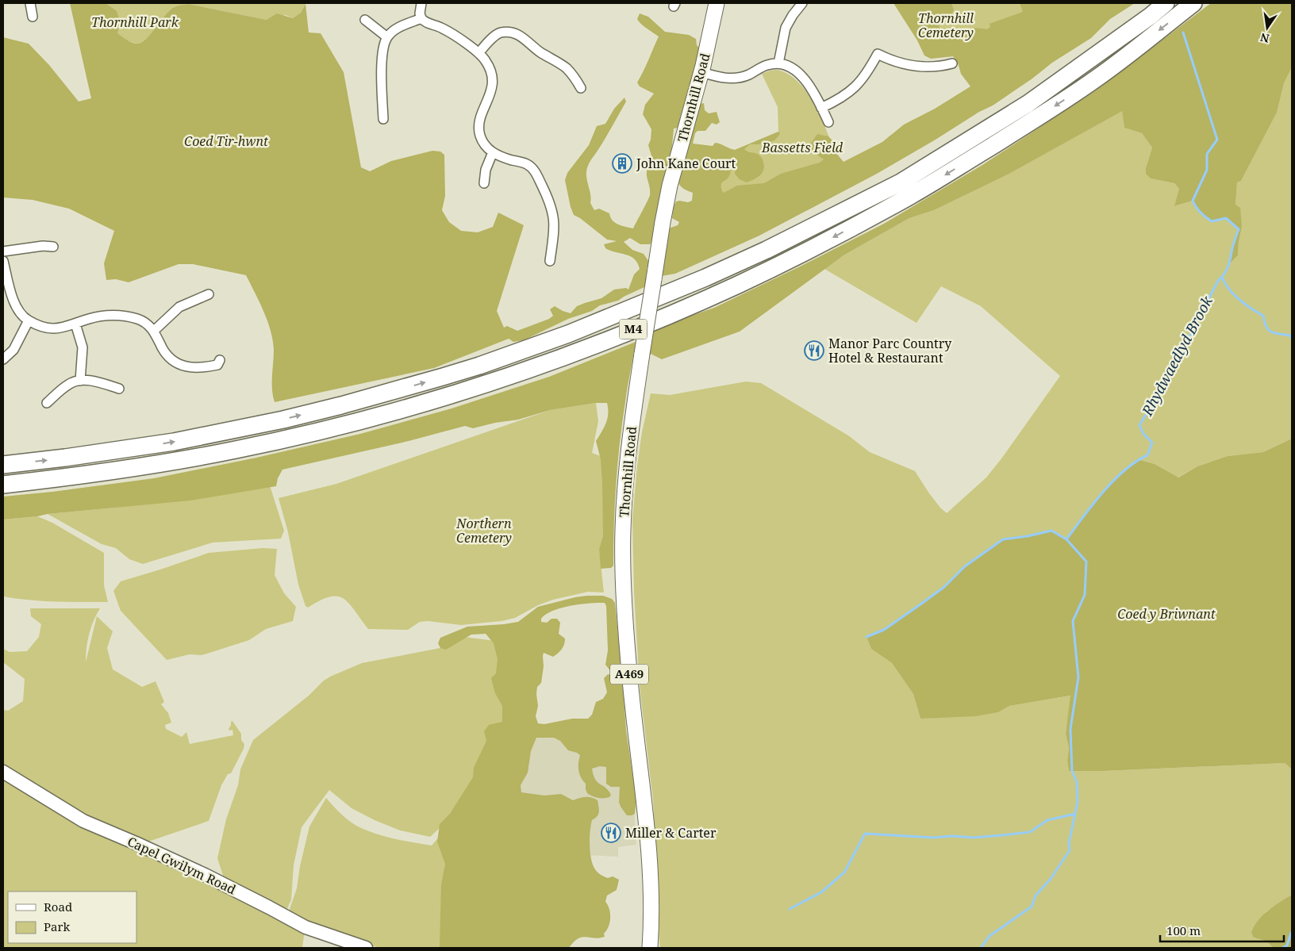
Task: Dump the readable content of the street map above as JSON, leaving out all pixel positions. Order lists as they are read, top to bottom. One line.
{"streets":{"highway":["M4"],"main road":["Thornhill Road","A469"],"street":["Capel Gwilym Road"]},"water":["Rhydwaedlyd Brook"],"parks":["Thornhill Cemetery","Thornhill Park","Coed Tir-hwnt","Bassetts Field","Northern Cemetery","Coed y Briwnant"],"places":{"building":["John Kane Court"],"restaurant":["Manor Parc Country Hotel & Restaurant","Miller & Carter"]},"legend":["Road","Park"],"scale_bar":"100 m","north":"bottom"}
